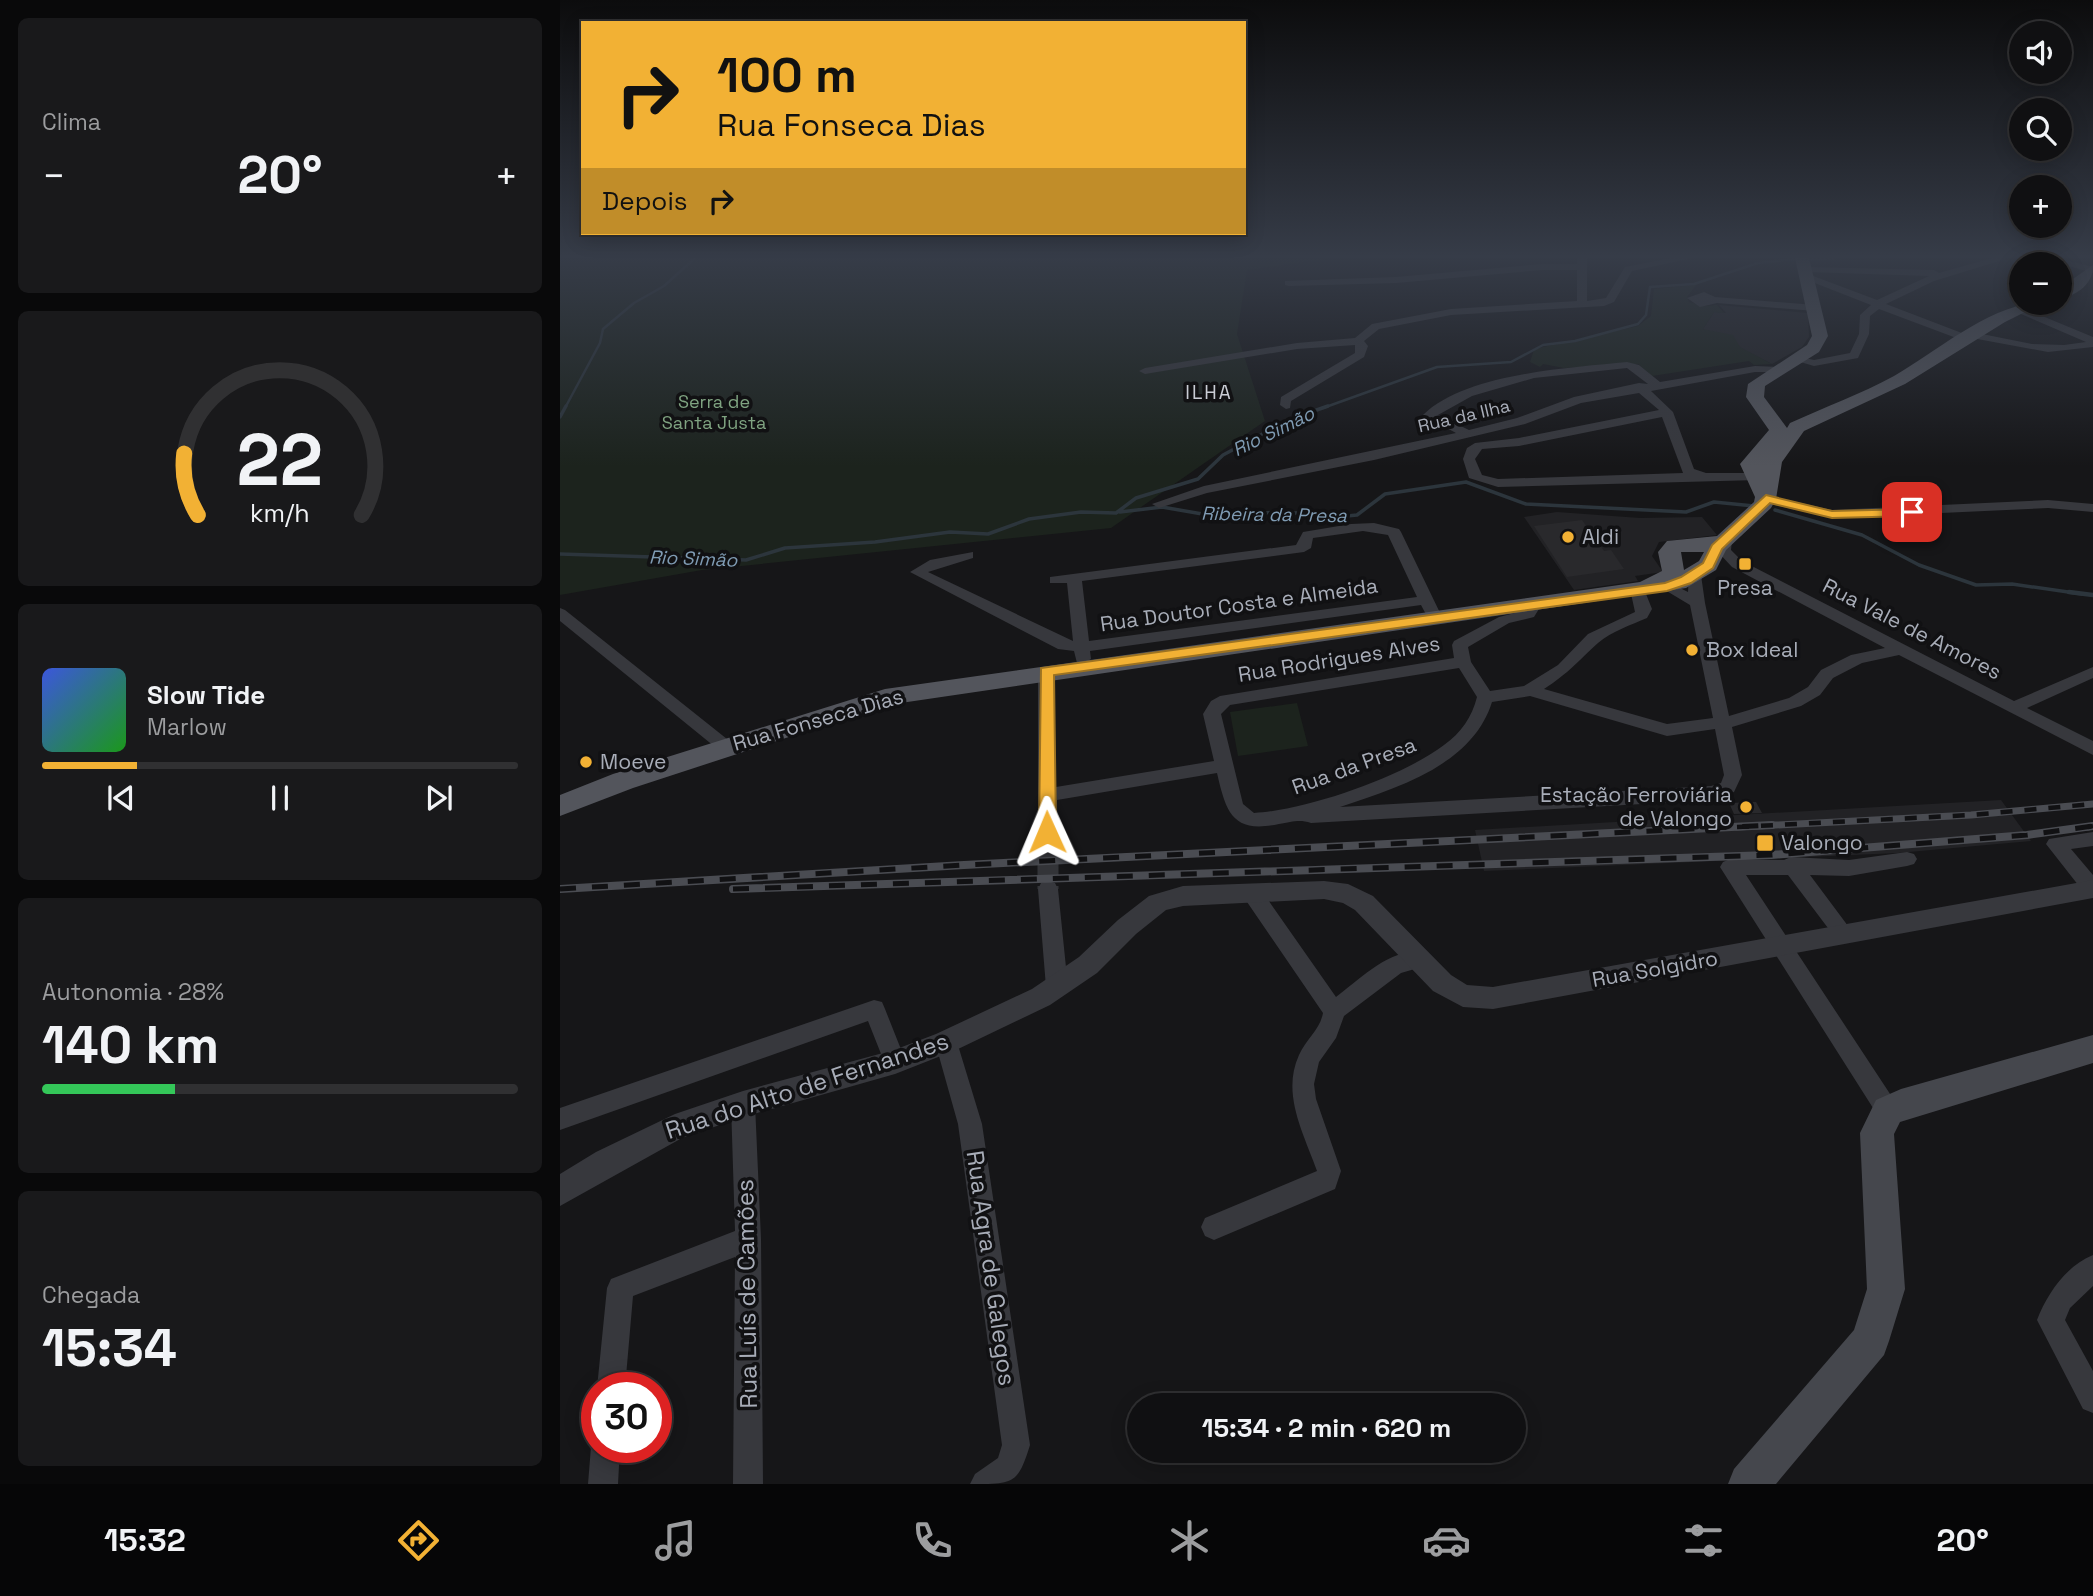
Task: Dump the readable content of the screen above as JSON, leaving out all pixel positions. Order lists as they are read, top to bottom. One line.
{"streets":{"main road":["Rua Fonseca Dias"],"street":["Rua da Ilha","Rua Vale de Amores","Rua Rodrigues Alves","Rua da Presa","Rua Solgidro","Rua do Alto de Fernandes","Rua Agra de Galegos","Rua Luís de Camões"]},"crossings":[["Rua Vale de Amores","Rua Fonseca Dias"],["Rua Rodrigues Alves","Rua da Presa"],["Rua Solgidro","Rua do Alto de Fernandes"],["Rua do Alto de Fernandes","Rua Agra de Galegos"],["Rua do Alto de Fernandes","Rua Luís de Camões"]],"districts":["ILHA"],"water":["Rio Simão","Ribeira da Presa"],"parks":["Serra de Santa Justa"],"places":{"other":["Aldi","Box Ideal","Moeve","Estação Ferroviária de Valongo"],"transit":["Presa","Valongo"]},"page":{"tile":["Clima",["Autonomia · 28%","140 km"],["Chegada","15:34"]],"map_buttons":["+","−"],"turn":["100 m","Rua Fonseca Dias"],"heat":["−","20°","+"],"then":"Depois","song":["Slow Tide","Marlow"],"limit":"30","trip":"15:34 · 2 min · 620 m","tabs":["15:32","20°"],"gauge":["22","km/h"]}}
